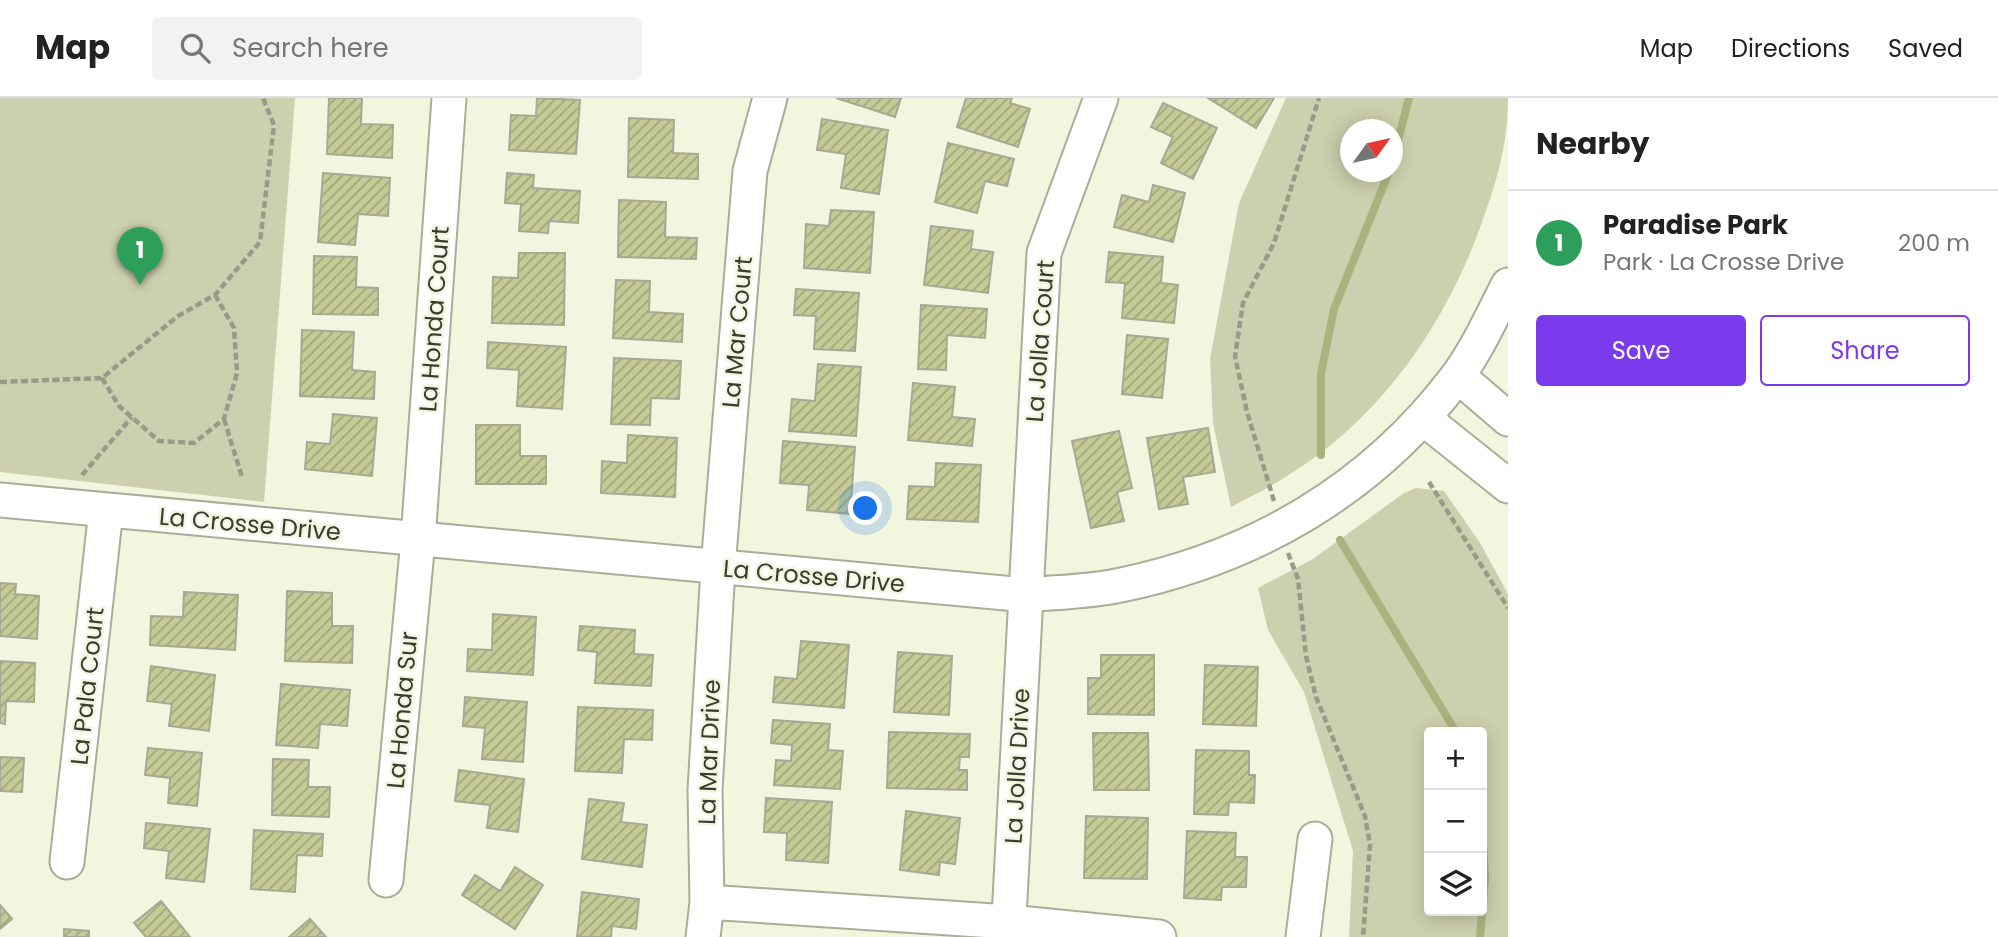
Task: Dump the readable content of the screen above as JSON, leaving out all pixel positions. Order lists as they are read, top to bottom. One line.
{"streets":{"street":["La Honda Court","La Mar Court","La Jolla Court","La Crosse Drive","La Pala Court","La Honda Sur","La Mar Drive","La Jolla Drive"]},"crossings":[["La Honda Court","La Crosse Drive"],["La Honda Court","La Honda Sur"],["La Mar Court","La Crosse Drive"],["La Mar Court","La Mar Drive"],["La Jolla Court","La Crosse Drive"],["La Jolla Court","La Jolla Drive"],["La Crosse Drive","La Pala Court"],["La Crosse Drive","La Honda Sur"],["La Crosse Drive","La Mar Drive"],["La Crosse Drive","La Jolla Drive"]],"north":"top right","page":{"header":"Map","search":"Search here","nav":["Map","Directions","Saved"],"heading":"Nearby","list":[{"mark":"1","name":"Paradise Park","note":"Park · La Crosse Drive","value":"200 m"}],"pins":"1","buttons":["Save","Share"],"map_buttons":["+","−"]}}
